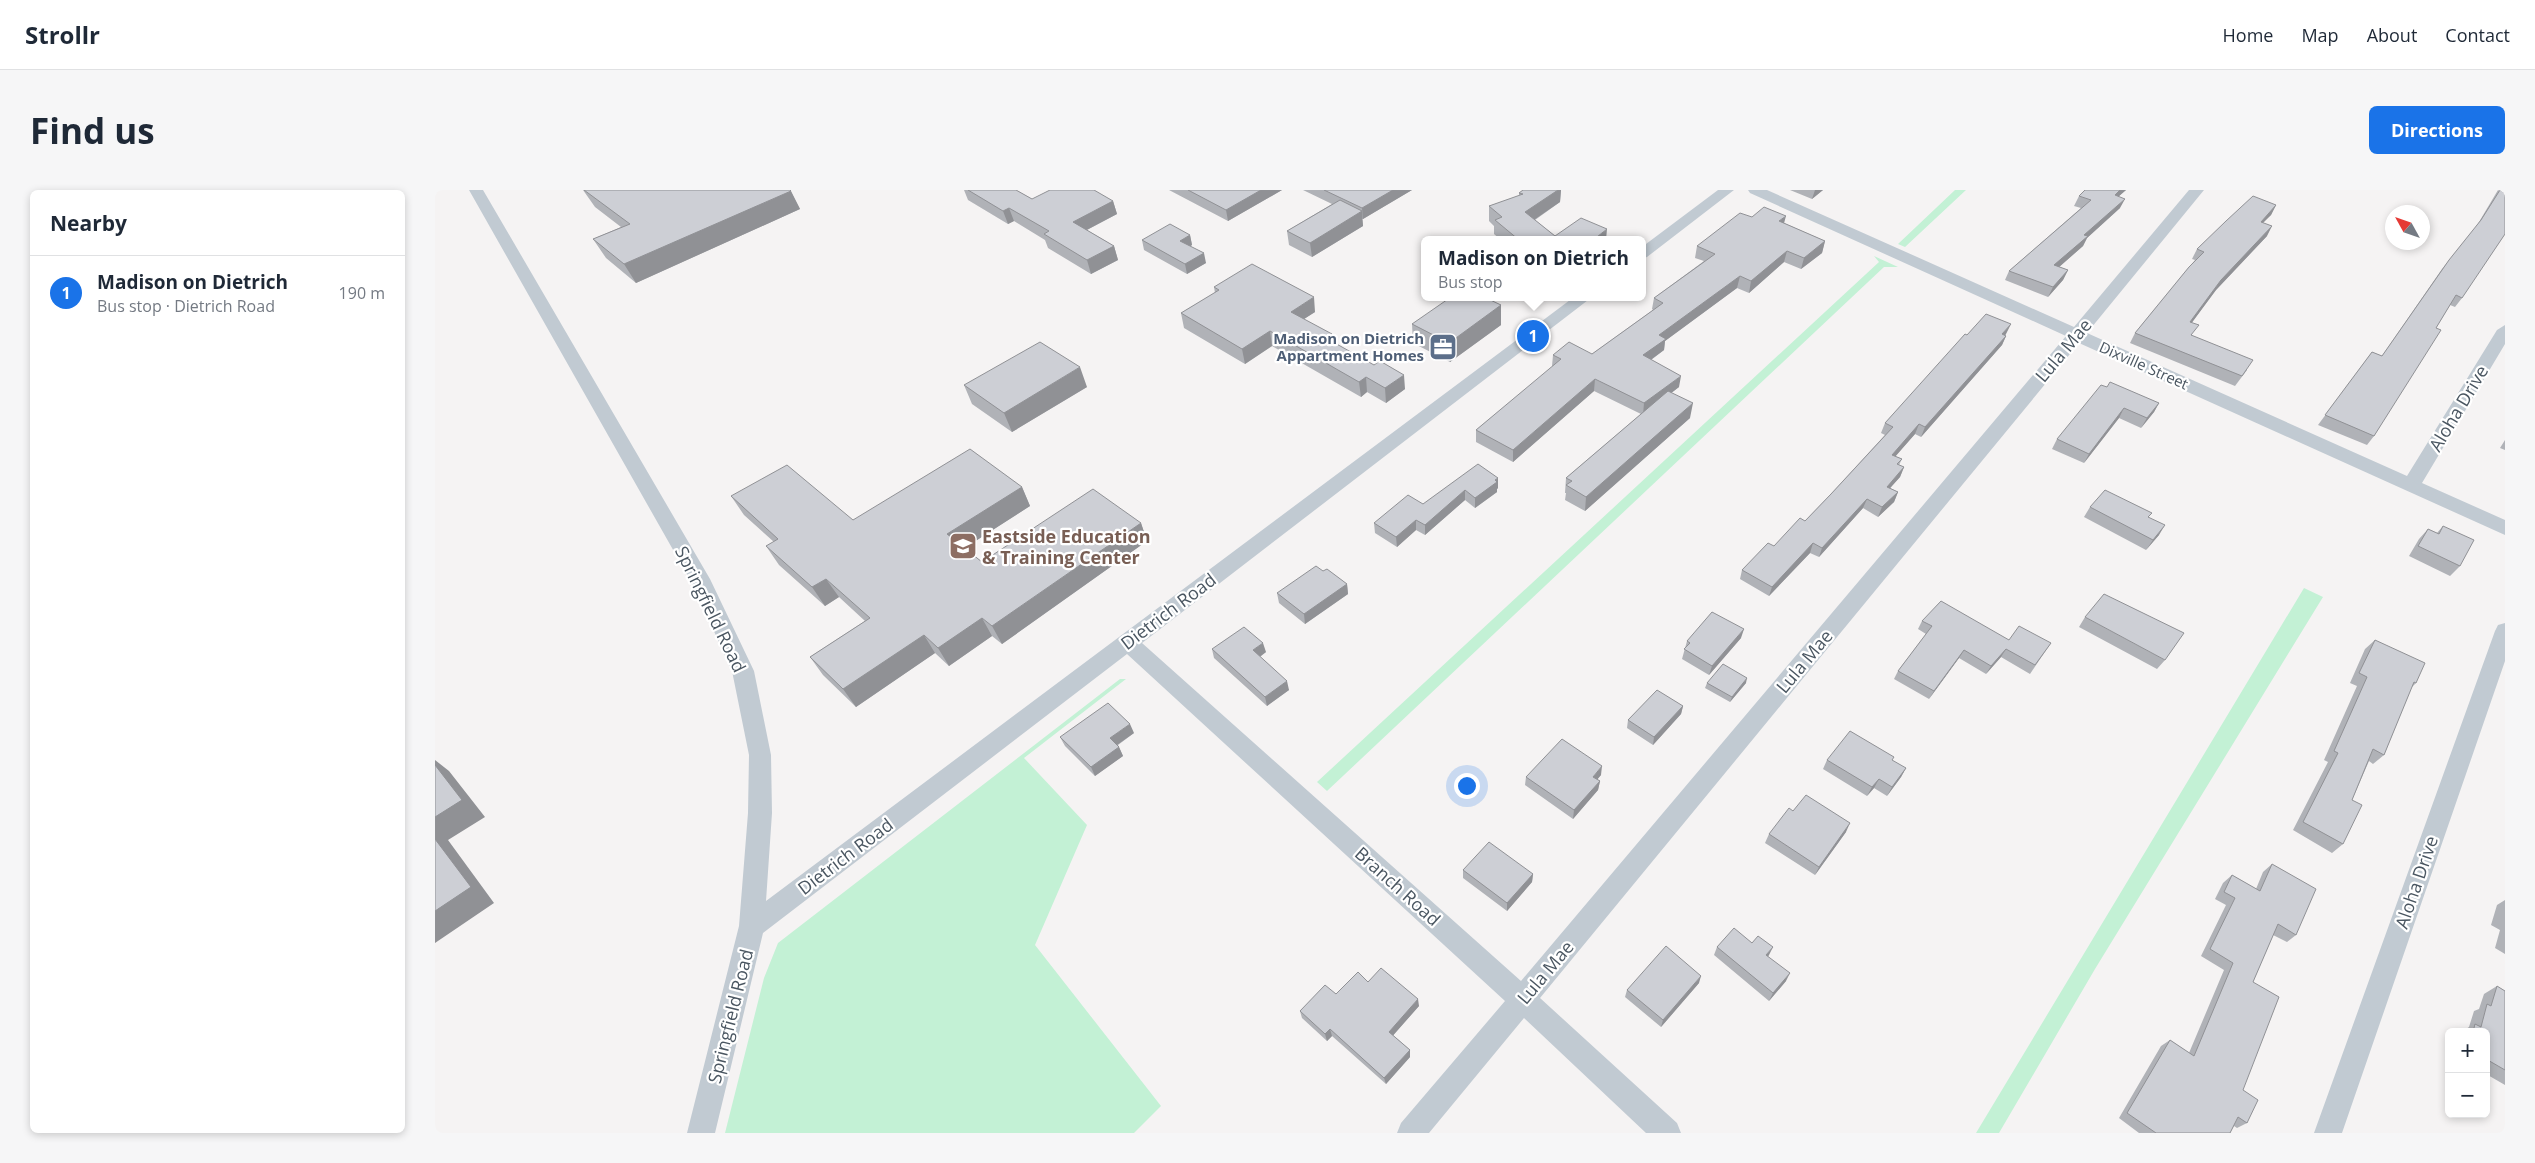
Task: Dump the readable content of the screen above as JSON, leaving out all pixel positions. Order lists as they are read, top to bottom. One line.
{"streets":{"street":["Lula Mae","Dixville Street","Aloha Drive","Springfield Road","Dietrich Road","Branch Road"]},"crossings":[["Lula Mae","Dixville Street"],["Lula Mae","Branch Road"],["Dixville Street","Aloha Drive"],["Springfield Road","Dietrich Road"],["Dietrich Road","Branch Road"]],"places":{"office":["Madison on Dietrich Appartment Homes"],"school or university":["Eastside Education & Training Center"]},"north":"top left","page":{"header":"Strollr","nav":["Home","Map","About","Contact"],"buttons":"Directions","title":"Find us","heading":"Nearby","popup":["Madison on Dietrich","Bus stop"],"list":[{"mark":"1","name":"Madison on Dietrich","note":"Bus stop · Dietrich Road","value":"190 m"}],"pins":"1","map_buttons":["+","−"]}}
